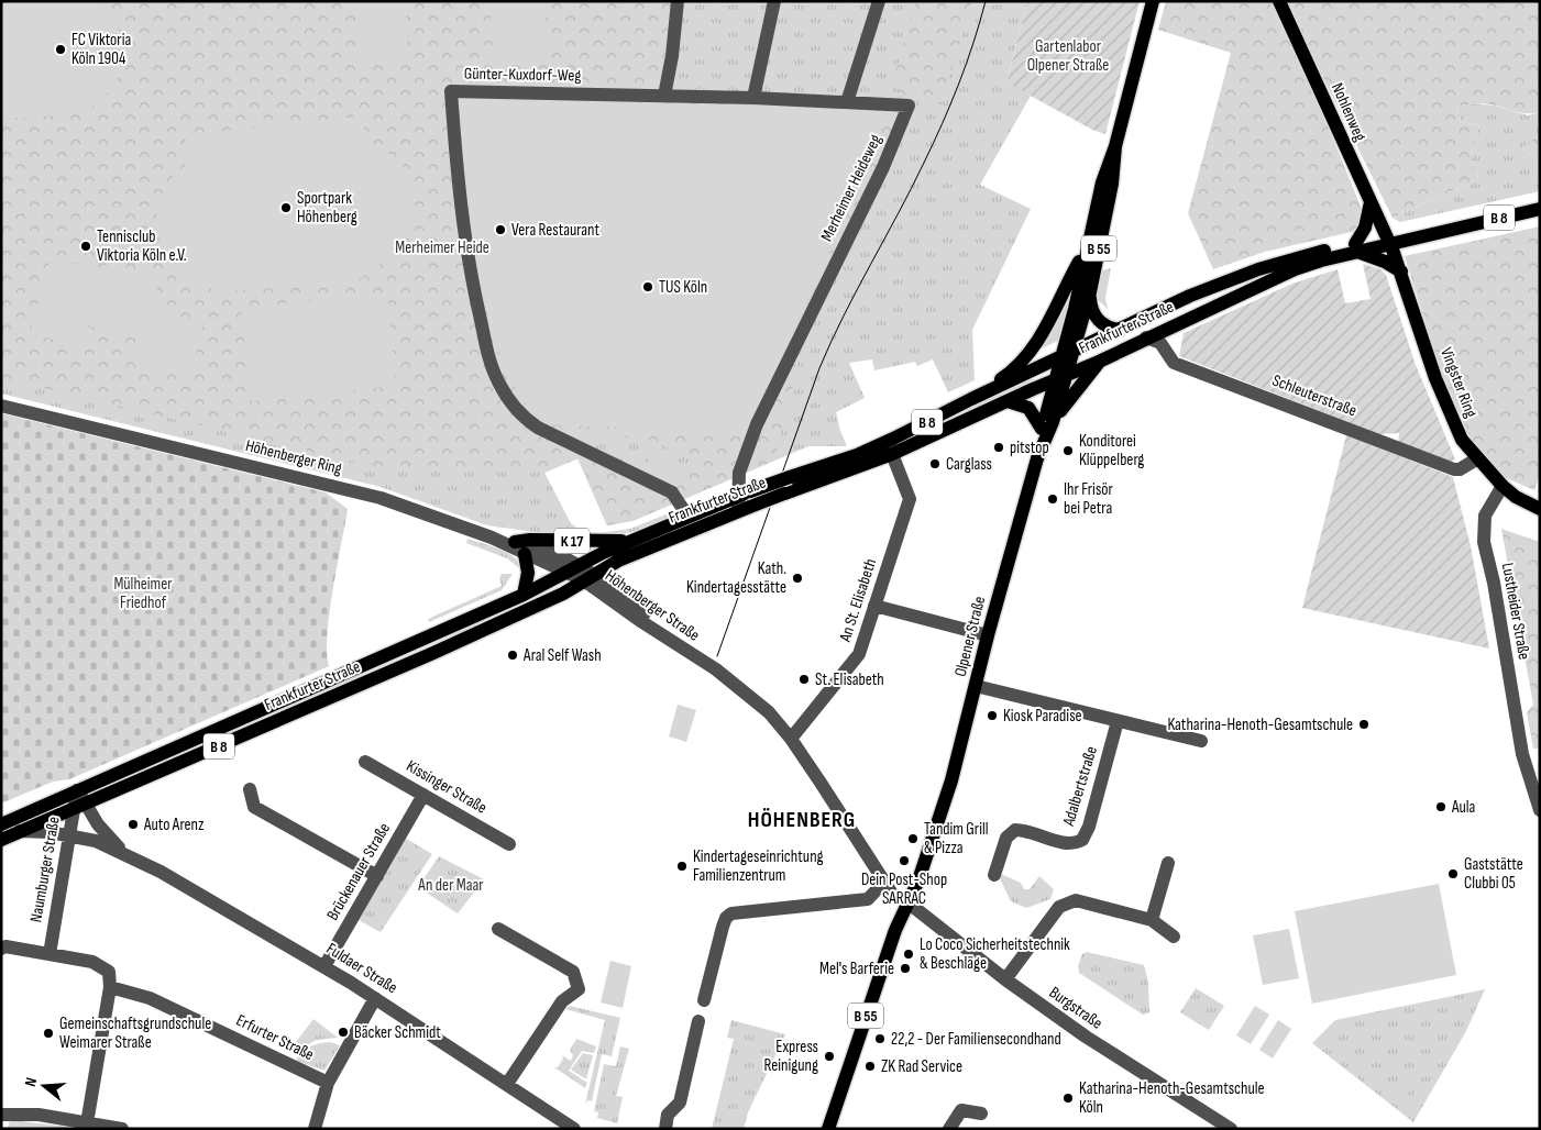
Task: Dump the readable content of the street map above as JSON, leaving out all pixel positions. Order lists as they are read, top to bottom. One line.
{"streets":{"main road":["Nohlenweg","B 8","B 55","Frankfurter Straße","Vingster Ring","K 17","Olpener Straße"],"street":["Günter-Kuxdorf-Weg","Merheimer Heideweg","Schleuterstraße","Höhenberger Ring","An St. Elisabeth","Höhenberger Straße","Lustheider Straße","Adalbertstraße","Kissinger Straße","Naumburger Straße","Brückenauer Straße","Fuldaer Straße","Burgstraße","Erfurter Straße"]},"crossings":[["Günter-Kuxdorf-Weg","Merheimer Heideweg"],["Günter-Kuxdorf-Weg","Frankfurter Straße"],["Nohlenweg","Frankfurter Straße"],["Nohlenweg","Vingster Ring"],["Merheimer Heideweg","Frankfurter Straße"],["B 55","Frankfurter Straße"],["B 55","Olpener Straße"],["Frankfurter Straße","Vingster Ring"],["Frankfurter Straße","Schleuterstraße"],["Frankfurter Straße","Höhenberger Ring"],["Frankfurter Straße","K 17"],["Frankfurter Straße","An St. Elisabeth"],["Frankfurter Straße","Höhenberger Straße"],["Frankfurter Straße","Olpener Straße"],["Frankfurter Straße","Naumburger Straße"],["Frankfurter Straße","Fuldaer Straße"],["Vingster Ring","Schleuterstraße"],["Vingster Ring","Lustheider Straße"],["Höhenberger Ring","K 17"],["Höhenberger Ring","Höhenberger Straße"],["K 17","Höhenberger Straße"],["An St. Elisabeth","Höhenberger Straße"],["Höhenberger Straße","Olpener Straße"],["Höhenberger Straße","Burgstraße"],["Olpener Straße","Burgstraße"],["Kissinger Straße","Brückenauer Straße"],["Naumburger Straße","Fuldaer Straße"],["Brückenauer Straße","Fuldaer Straße"]],"districts":["HÖHENBERG"],"parks":["Gartenlabor Olpener Straße","Merheimer Heide","Mülheimer Friedhof","An der Maar"],"places":["FC Viktoria Köln 1904","Sportpark Höhenberg","Vera Restaurant","Tennisclub Viktoria Köln e.V.","TUS Köln","pitstop","Konditorei Klüppelberg","Carglass","Ihr Frisör bei Petra","Kath. Kindertagesstätte","Aral Self Wash","St. Elisabeth","Kiosk Paradise","Katharina-Henoth-Gesamtschule","Aula","Auto Arenz","Tandim Grill & Pizza","Dein Post-Shop SARRAC","Kindertageseinrichtung Familienzentrum","Gaststätte Clubbi 05","Lo Coco Sicherheitstechnik & Beschläge","Mel's Barferie","Bäcker Schmidt","Gemeinschaftsgrundschule Weimarer Straße","22,2 - Der Familiensecondhand","Express Reinigung","ZK Rad Service","Katharina-Henoth-Gesamtschule Köln"],"north":"left"}
